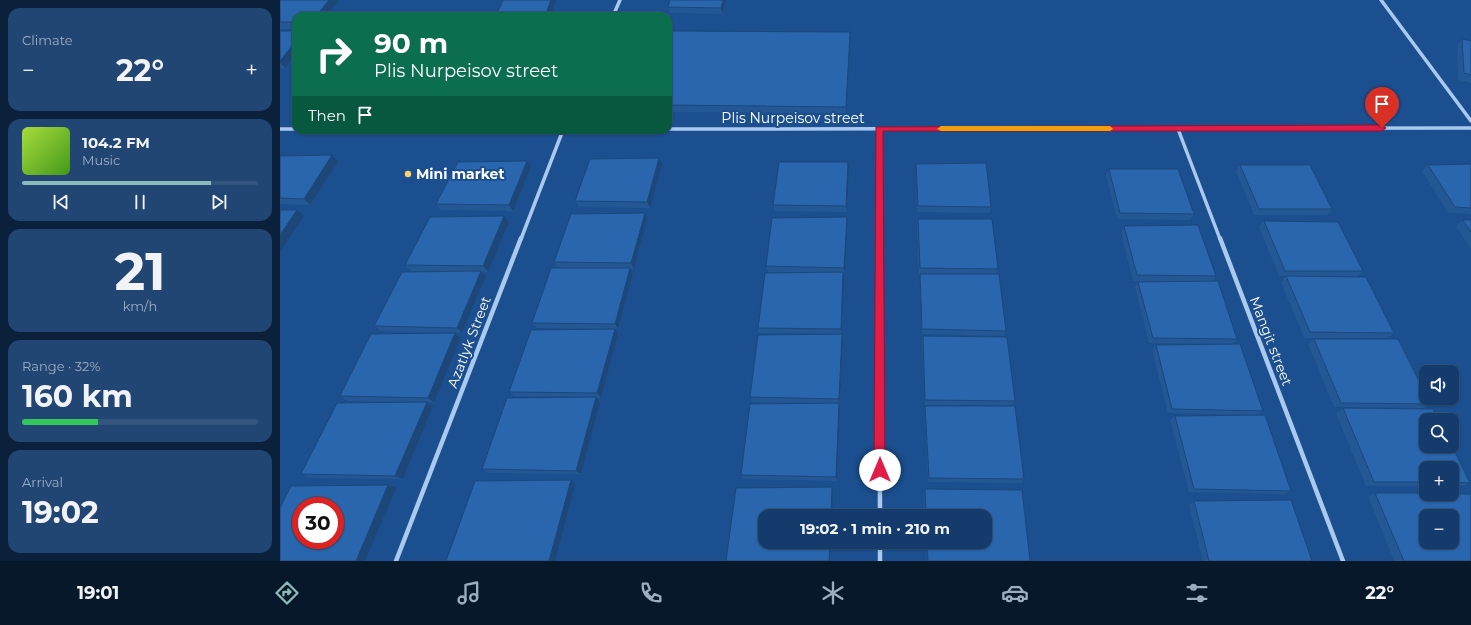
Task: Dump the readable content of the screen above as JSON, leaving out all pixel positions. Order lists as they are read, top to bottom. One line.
{"streets":{"street":["Plis Nurpeisov street","Mangit street","Azatlyk Street"]},"crossings":[["Plis Nurpeisov street","Mangit street"]],"places":["Mini market"],"page":{"tile":["Climate",["21","km/h"],["Range · 32%","160 km"],["Arrival","19:02"]],"turn":["90 m","Plis Nurpeisov street"],"heat":["−","22°","+"],"then":"Then","song":["104.2 FM","Music"],"map_buttons":["+","−"],"limit":"30","trip":"19:02 · 1 min · 210 m","tabs":["19:01","22°"]}}
